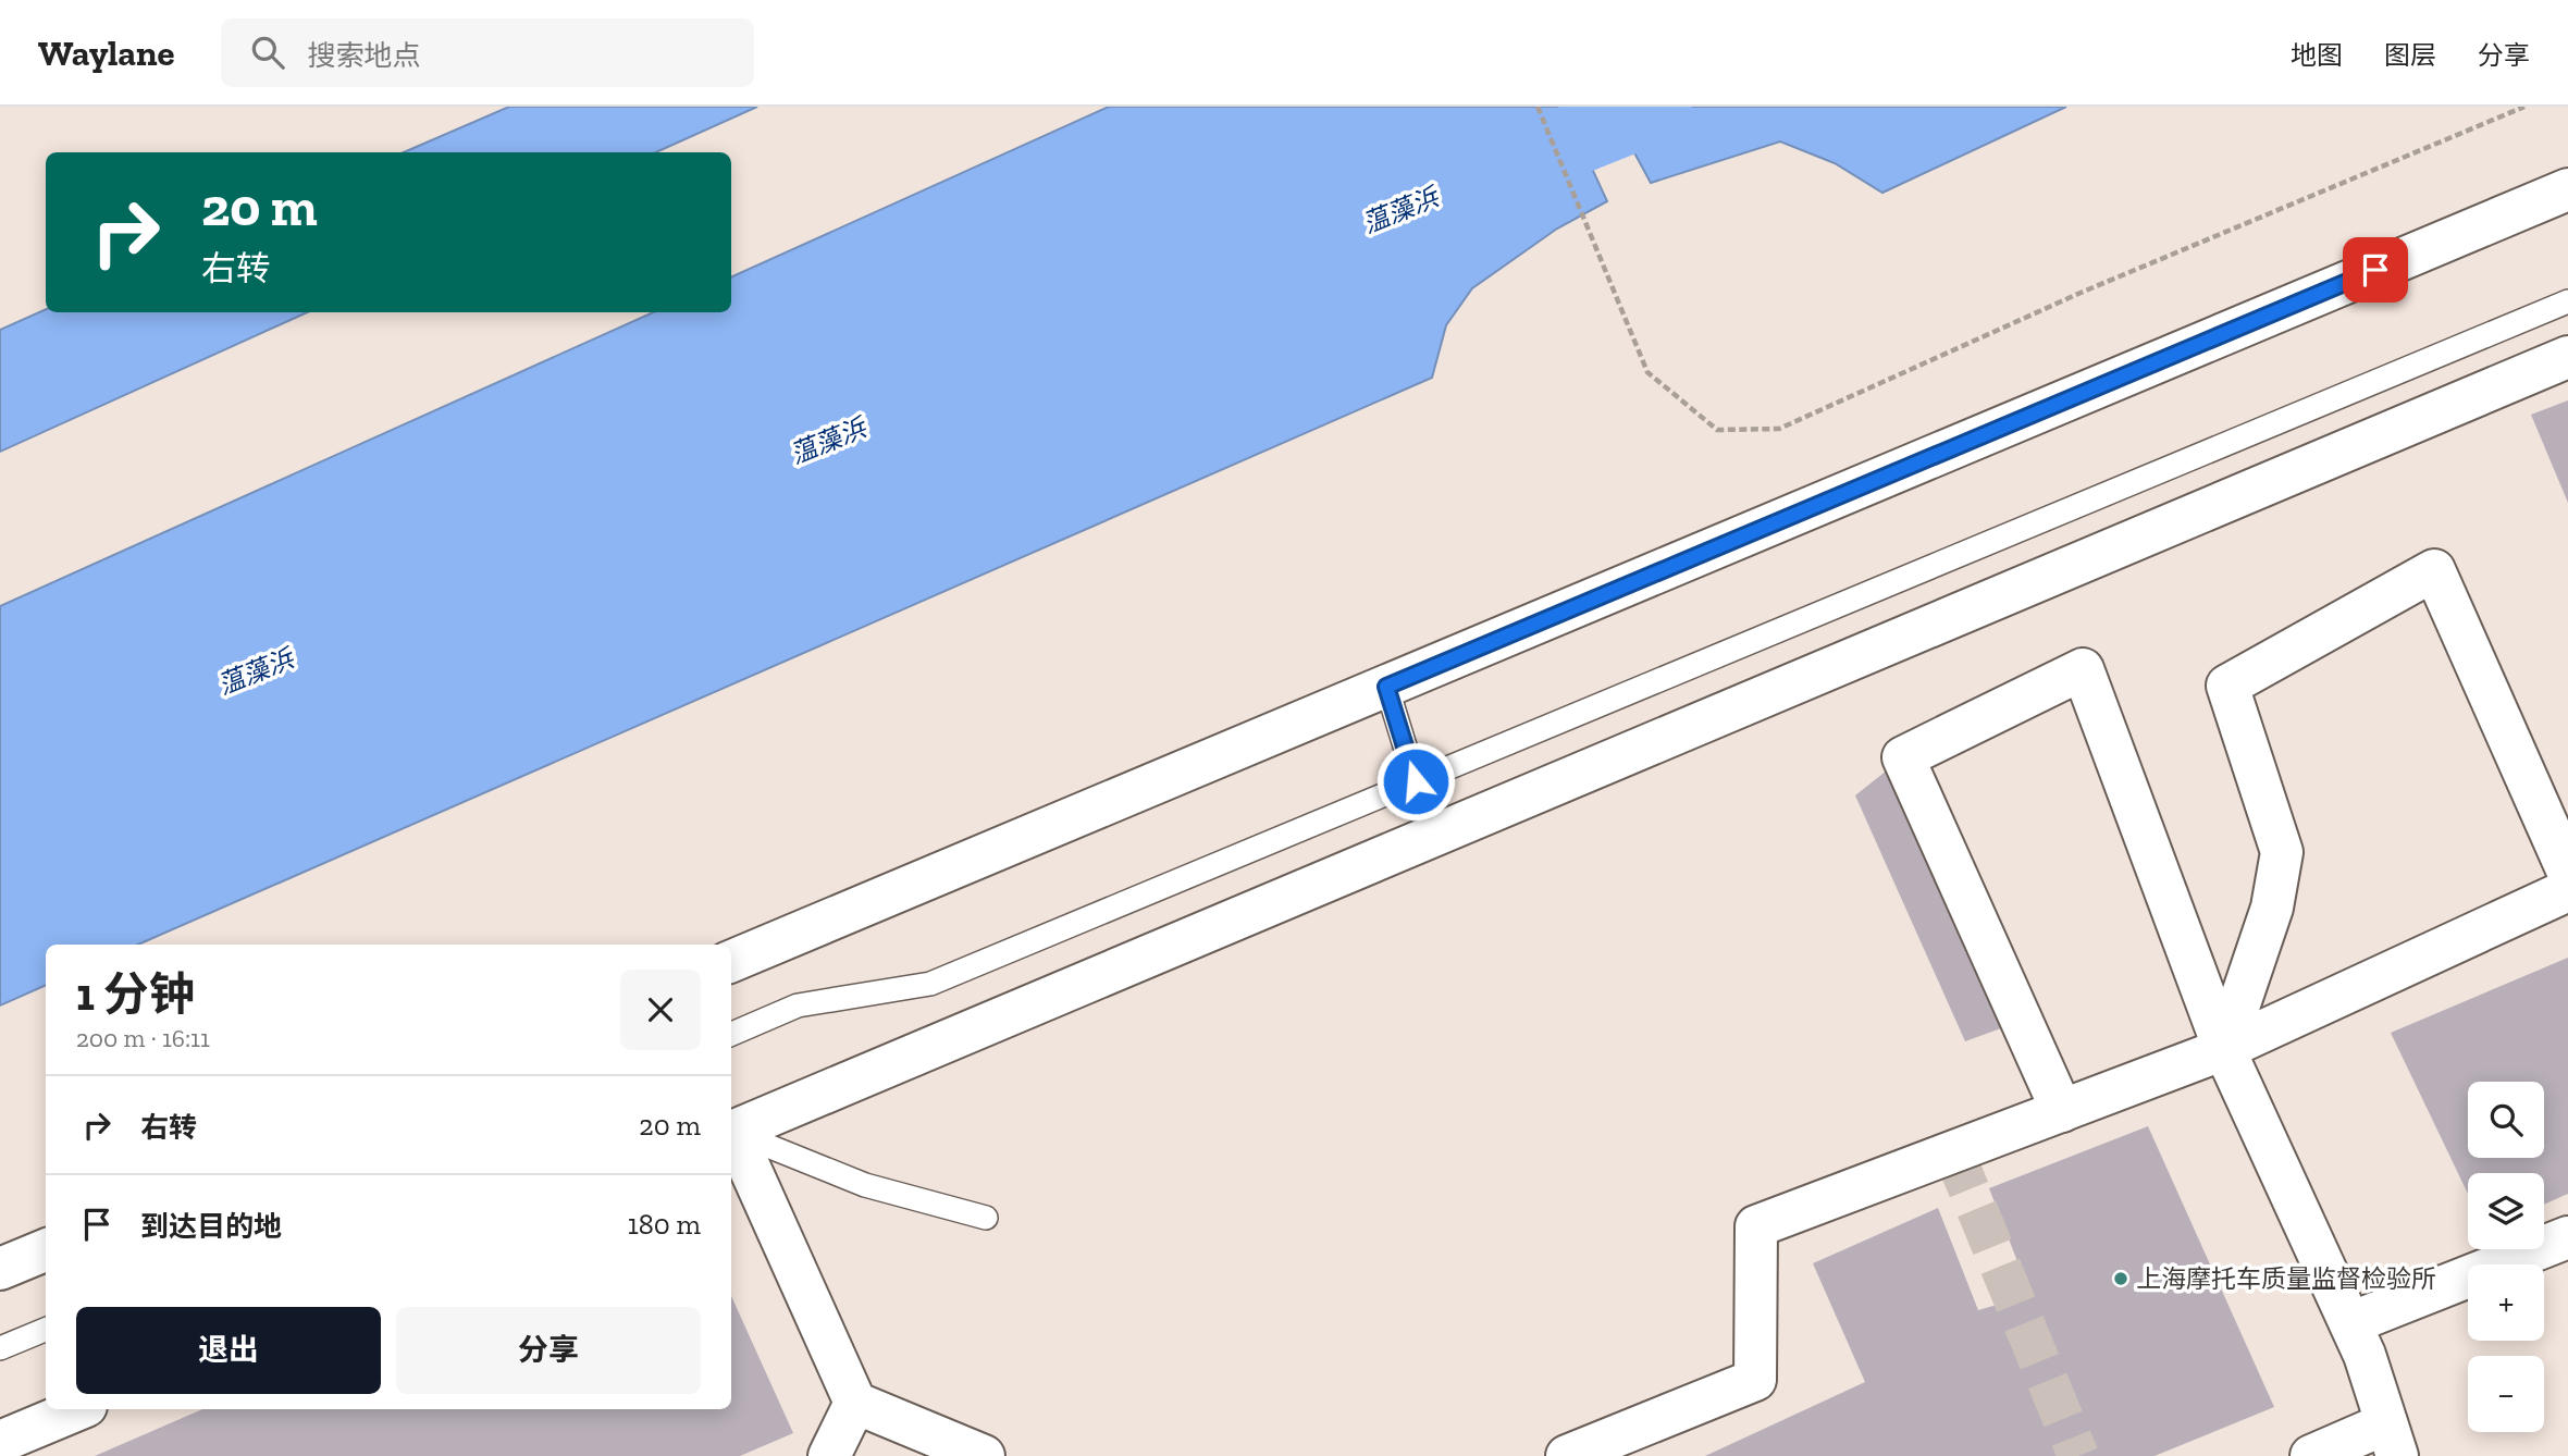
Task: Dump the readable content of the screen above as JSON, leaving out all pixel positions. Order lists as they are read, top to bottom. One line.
{"water":["蕰藻浜"],"places":["上海摩托车质量监督检验所"],"page":{"header":"Waylane","search":"搜索地点","nav":["地图","图层","分享"],"turn":["20 m","右转"],"heading":["1 分钟","200 m · 16:11"],"list":[{"name":"右转","value":"20 m"},{"name":"到达目的地","value":"180 m"}],"map_buttons":["+","−"],"buttons":["退出","分享"]}}
